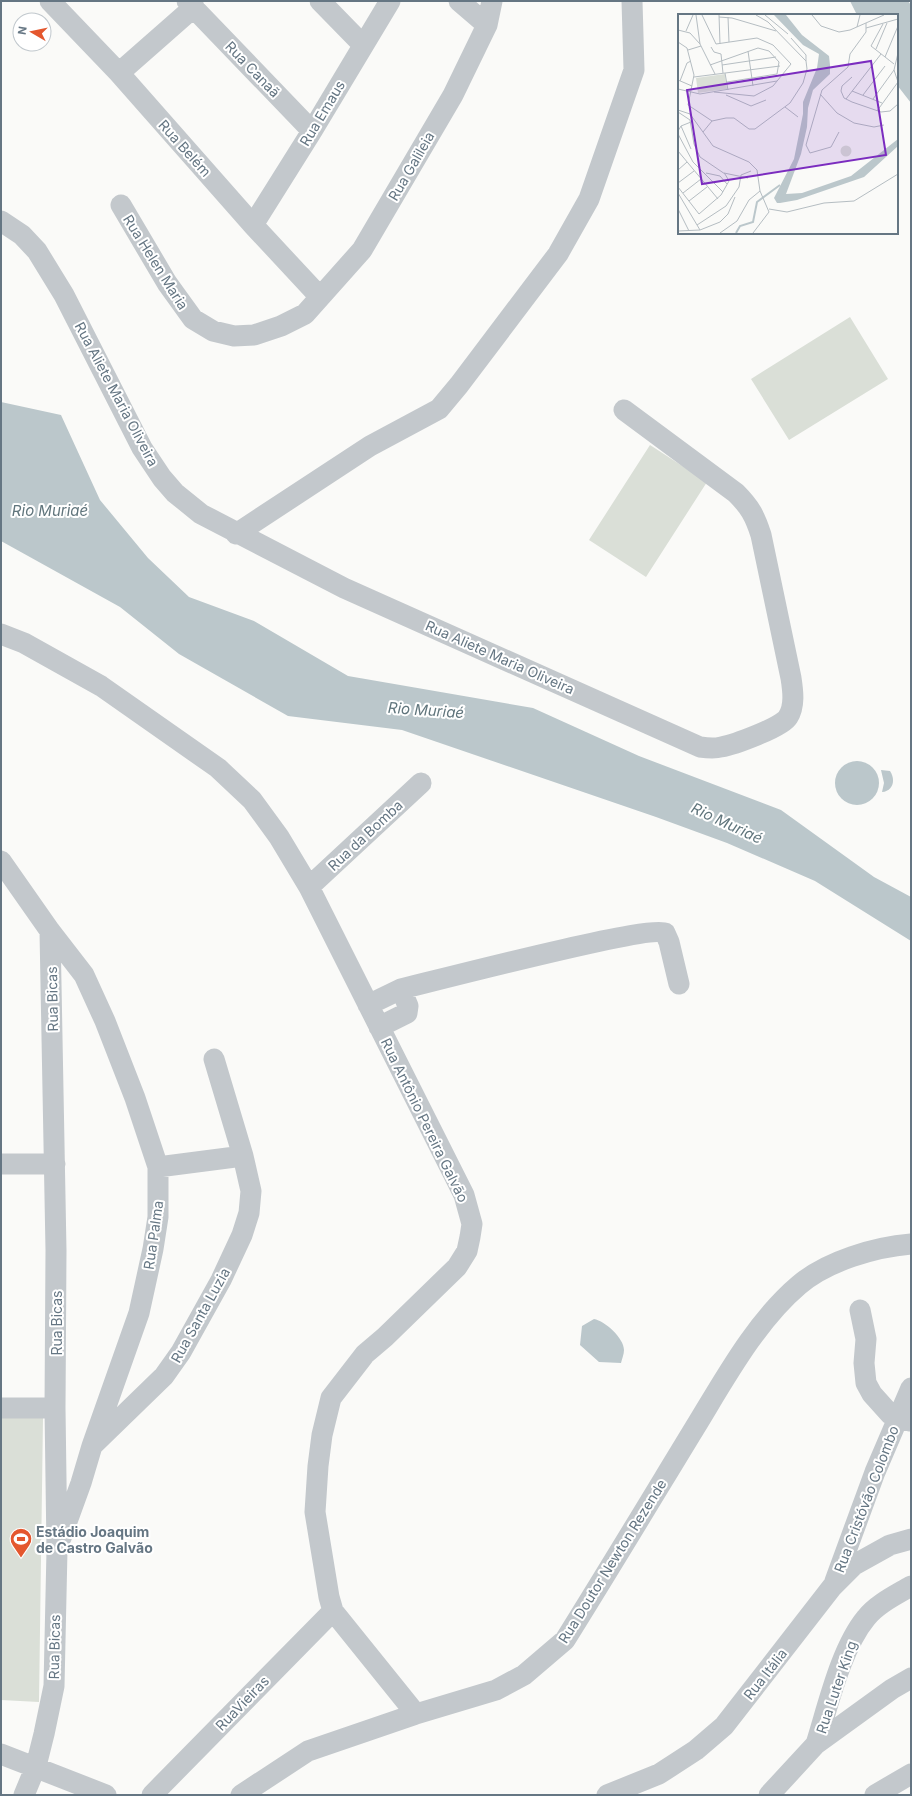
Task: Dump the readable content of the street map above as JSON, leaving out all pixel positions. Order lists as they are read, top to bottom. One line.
{"streets":{"street":["Rua Canaã","Rua Emaus","Rua Belém","Rua Galileia","Rua Helen Maria","Rua Aliete Maria Oliveira","Rua da Bomba","Rua Bicas","Rua Antônio Pereira Galvão","Rua Palma","Rua Santa Luzia","Rua Cristóvão Colombo","Rua Doutor Newton Rezende","Rua Itália","Rua Luter King","RuaVieiras"]},"crossings":[["Rua Canaã","Rua Emaus"],["Rua Emaus","Rua Belém"],["Rua Belém","Rua Galileia"],["Rua Belém","Rua Helen Maria"],["Rua Galileia","Rua Helen Maria"],["Rua da Bomba","Rua Antônio Pereira Galvão"],["Rua Bicas","Rua Palma"],["Rua Antônio Pereira Galvão","Rua Doutor Newton Rezende"],["Rua Antônio Pereira Galvão","RuaVieiras"],["Rua Palma","Rua Santa Luzia"],["Rua Cristóvão Colombo","Rua Itália"]],"water":["Rio Muriaé"],"places":{"sports":["Estádio Joaquim de Castro Galvão"]},"north":"left"}
